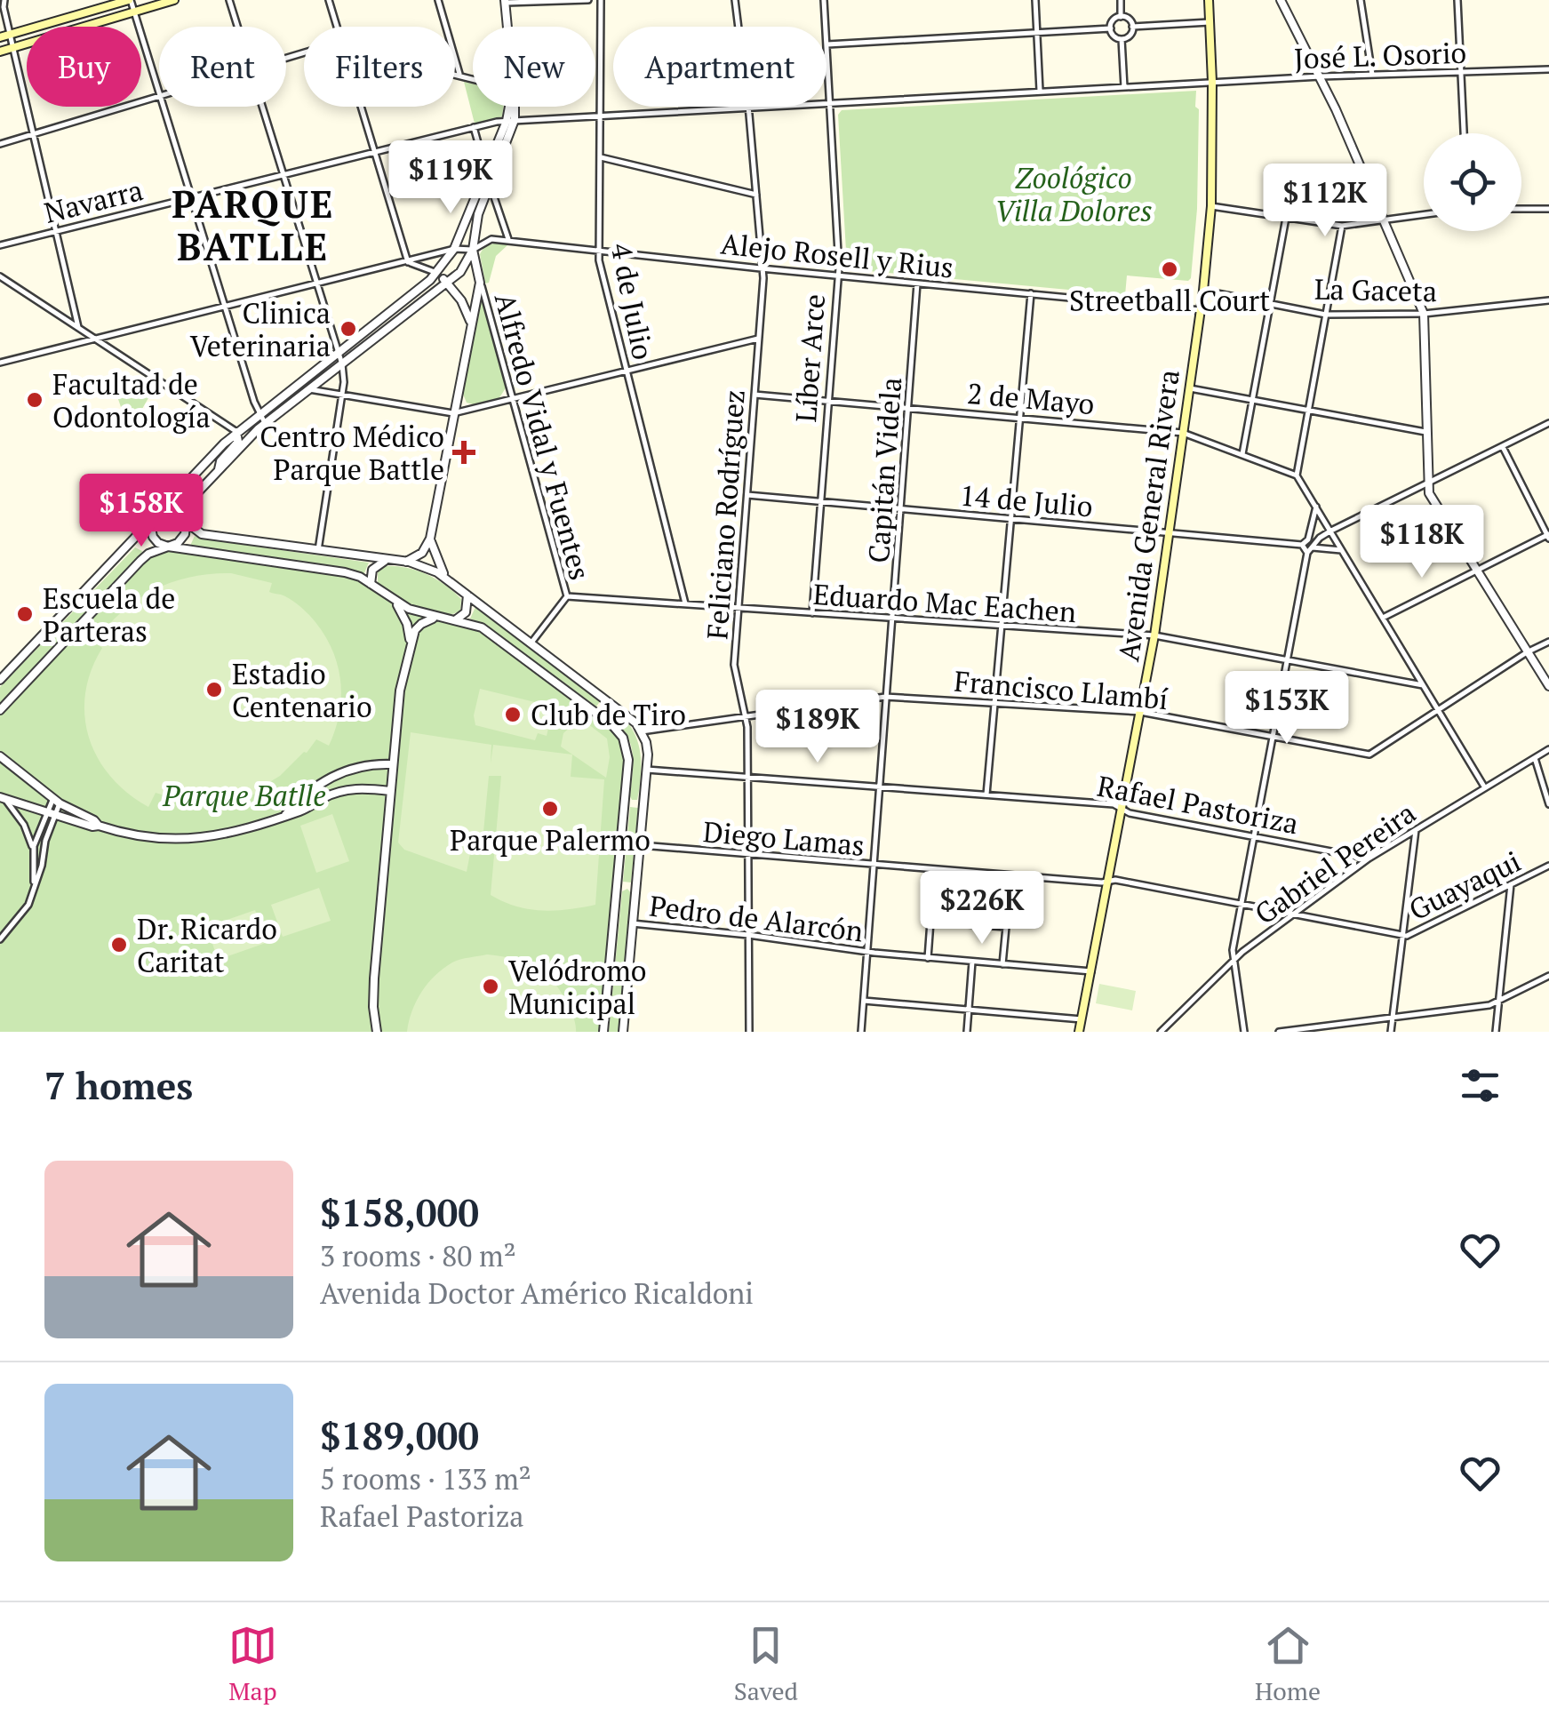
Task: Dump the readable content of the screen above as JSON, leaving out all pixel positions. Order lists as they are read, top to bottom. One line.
{"streets":{"main road":["Avenida General Rivera"],"street":["José L. Osorio","Navarra","Alejo Rosell y Rius","La Gaceta","4 de Julio","Líber Arce","2 de Mayo","Alfredo Vidal y Fuentes","Capitán Videla","14 de Julio","Feliciano Rodríguez","Eduardo Mac Eachen","Francisco Llambí","Rafael Pastoriza","Diego Lamas","Gabriel Pereira","Guayaqui","Pedro de Alarcón"]},"crossings":[["José L. Osorio","Navarra"],["José L. Osorio","Líber Arce"],["José L. Osorio","Avenida General Rivera"],["Navarra","4 de Julio"],["Navarra","Líber Arce"],["Navarra","Feliciano Rodríguez"],["Alejo Rosell y Rius","4 de Julio"],["Alejo Rosell y Rius","Líber Arce"],["Alejo Rosell y Rius","Capitán Videla"],["Alejo Rosell y Rius","Feliciano Rodríguez"],["Alejo Rosell y Rius","Avenida General Rivera"],["La Gaceta","Avenida General Rivera"],["4 de Julio","Eduardo Mac Eachen"],["Líber Arce","2 de Mayo"],["Líber Arce","14 de Julio"],["Líber Arce","Eduardo Mac Eachen"],["2 de Mayo","Capitán Videla"],["2 de Mayo","Feliciano Rodríguez"],["2 de Mayo","Avenida General Rivera"],["Alfredo Vidal y Fuentes","Eduardo Mac Eachen"],["Capitán Videla","14 de Julio"],["Capitán Videla","Eduardo Mac Eachen"],["Capitán Videla","Francisco Llambí"],["Capitán Videla","Rafael Pastoriza"],["Capitán Videla","Diego Lamas"],["Capitán Videla","Pedro de Alarcón"],["14 de Julio","Feliciano Rodríguez"],["14 de Julio","Avenida General Rivera"],["Feliciano Rodríguez","Eduardo Mac Eachen"],["Feliciano Rodríguez","Francisco Llambí"],["Feliciano Rodríguez","Rafael Pastoriza"],["Feliciano Rodríguez","Diego Lamas"],["Feliciano Rodríguez","Pedro de Alarcón"],["Avenida General Rivera","Eduardo Mac Eachen"],["Avenida General Rivera","Francisco Llambí"],["Avenida General Rivera","Rafael Pastoriza"],["Avenida General Rivera","Diego Lamas"],["Avenida General Rivera","Pedro de Alarcón"],["Rafael Pastoriza","Gabriel Pereira"],["Diego Lamas","Gabriel Pereira"],["Diego Lamas","Guayaqui"],["Gabriel Pereira","Guayaqui"]],"districts":["PARQUE BATLLE"],"parks":["Zoológico Villa Dolores","Parque Batlle"],"places":{"other":["Streetball Court","Clinica Veterinaria","Facultad de Odontología","Escuela de Parteras","Estadio Centenario","Club de Tiro","Parque Palermo","Dr. Ricardo Caritat","Velódromo Municipal"],"health":["Centro Médico Parque Battle"]},"page":{"chip":["Buy","Rent","Filters","New","Apartment"],"price":["$119K","$112K","$158K","$118K","$153K","$189K","$226K"],"heading":"7 homes","list":[{"name":"$158,000","note":"3 rooms · 80 m² · Avenida Doctor Américo Ricaldoni"},{"name":"$189,000","note":"5 rooms · 133 m² · Rafael Pastoriza"}],"tabs":["Map","Saved","Home"]}}
